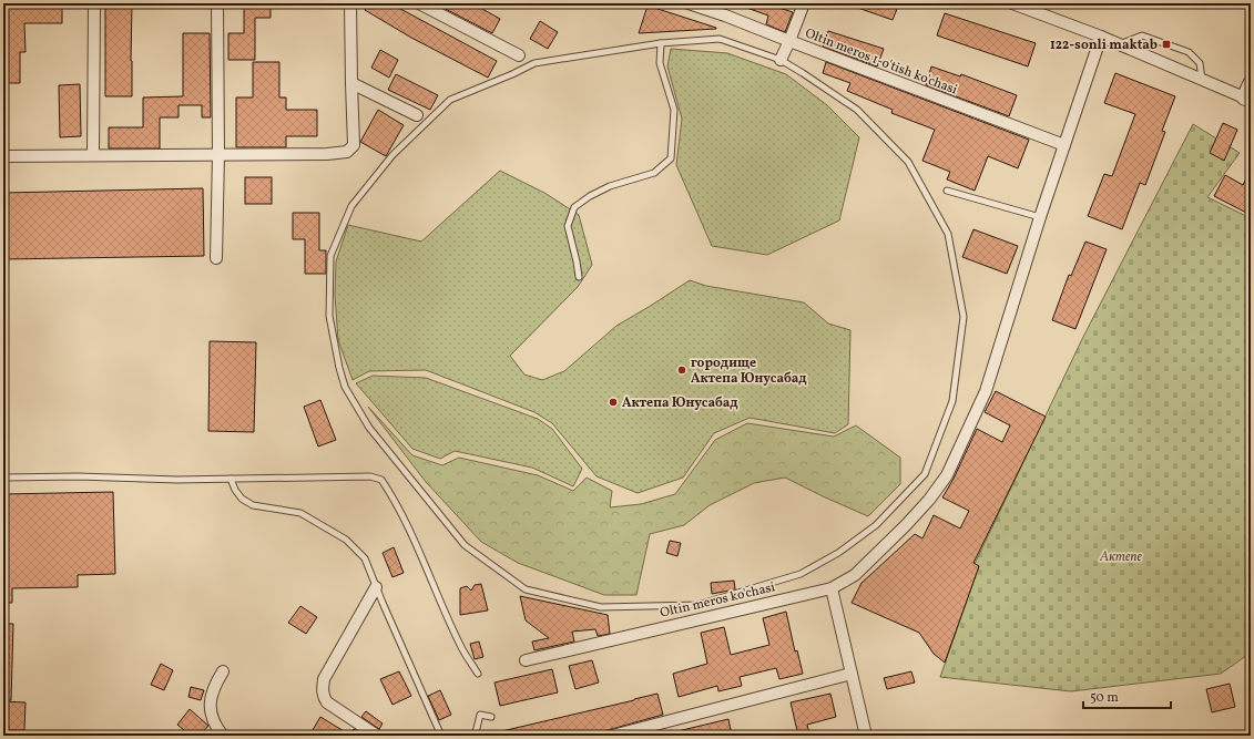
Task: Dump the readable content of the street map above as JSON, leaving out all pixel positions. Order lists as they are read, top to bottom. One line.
{"streets":{"street":["Oltin meros 1-o'tish ko'chasi","Oltin meros ko'chasi"]},"crossings":[["Oltin meros 1-o'tish ko'chasi","Oltin meros ko'chasi"]],"parks":["Актепе"],"places":{"transit":["122-sonli maktab"],"other":["городище Актепа Юнусабад","Актепа Юнусабад"]},"scale_bar":"50 m"}
